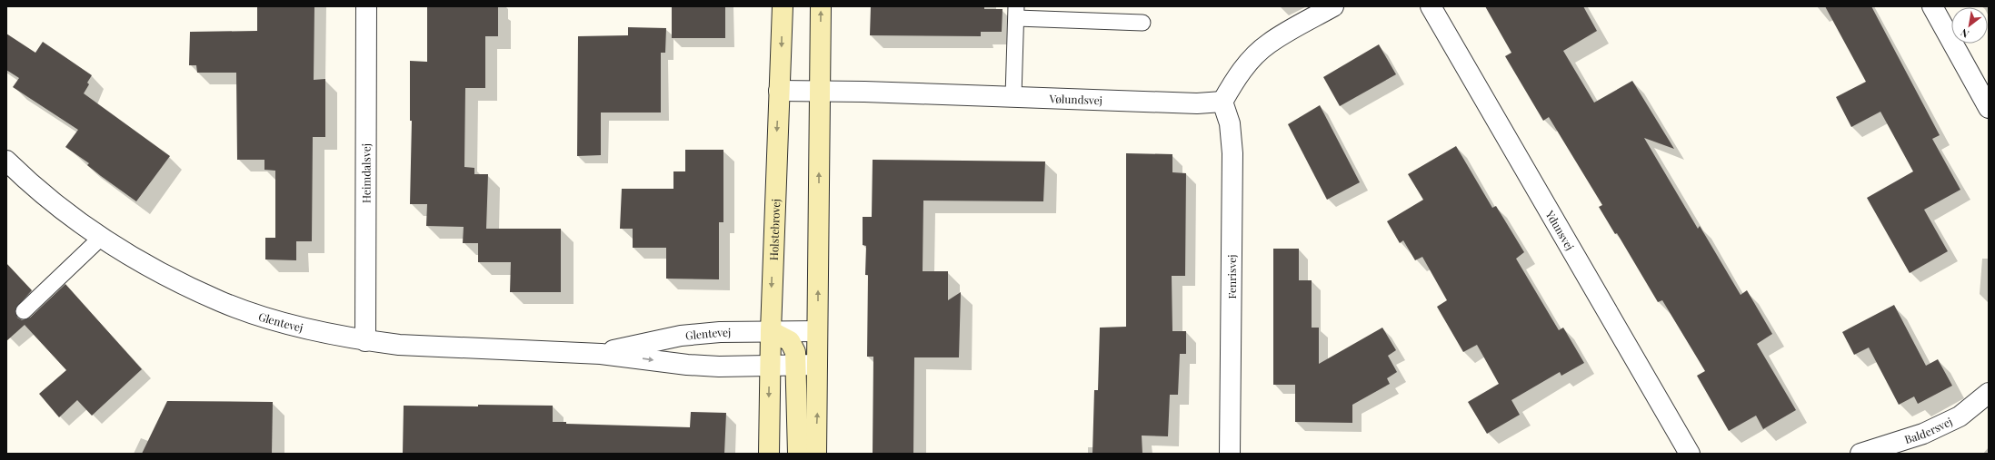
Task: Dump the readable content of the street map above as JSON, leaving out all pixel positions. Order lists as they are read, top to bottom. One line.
{"streets":{"main road":["Holstebrovej"],"street":["Vølundsvej","Heimdalsvej","Ydunsvej","Fenrisvej","Glentevej","Baldersvej"]},"crossings":[["Vølundsvej","Holstebrovej"],["Vølundsvej","Fenrisvej"],["Heimdalsvej","Glentevej"],["Holstebrovej","Glentevej"]],"north":"bottom left"}
